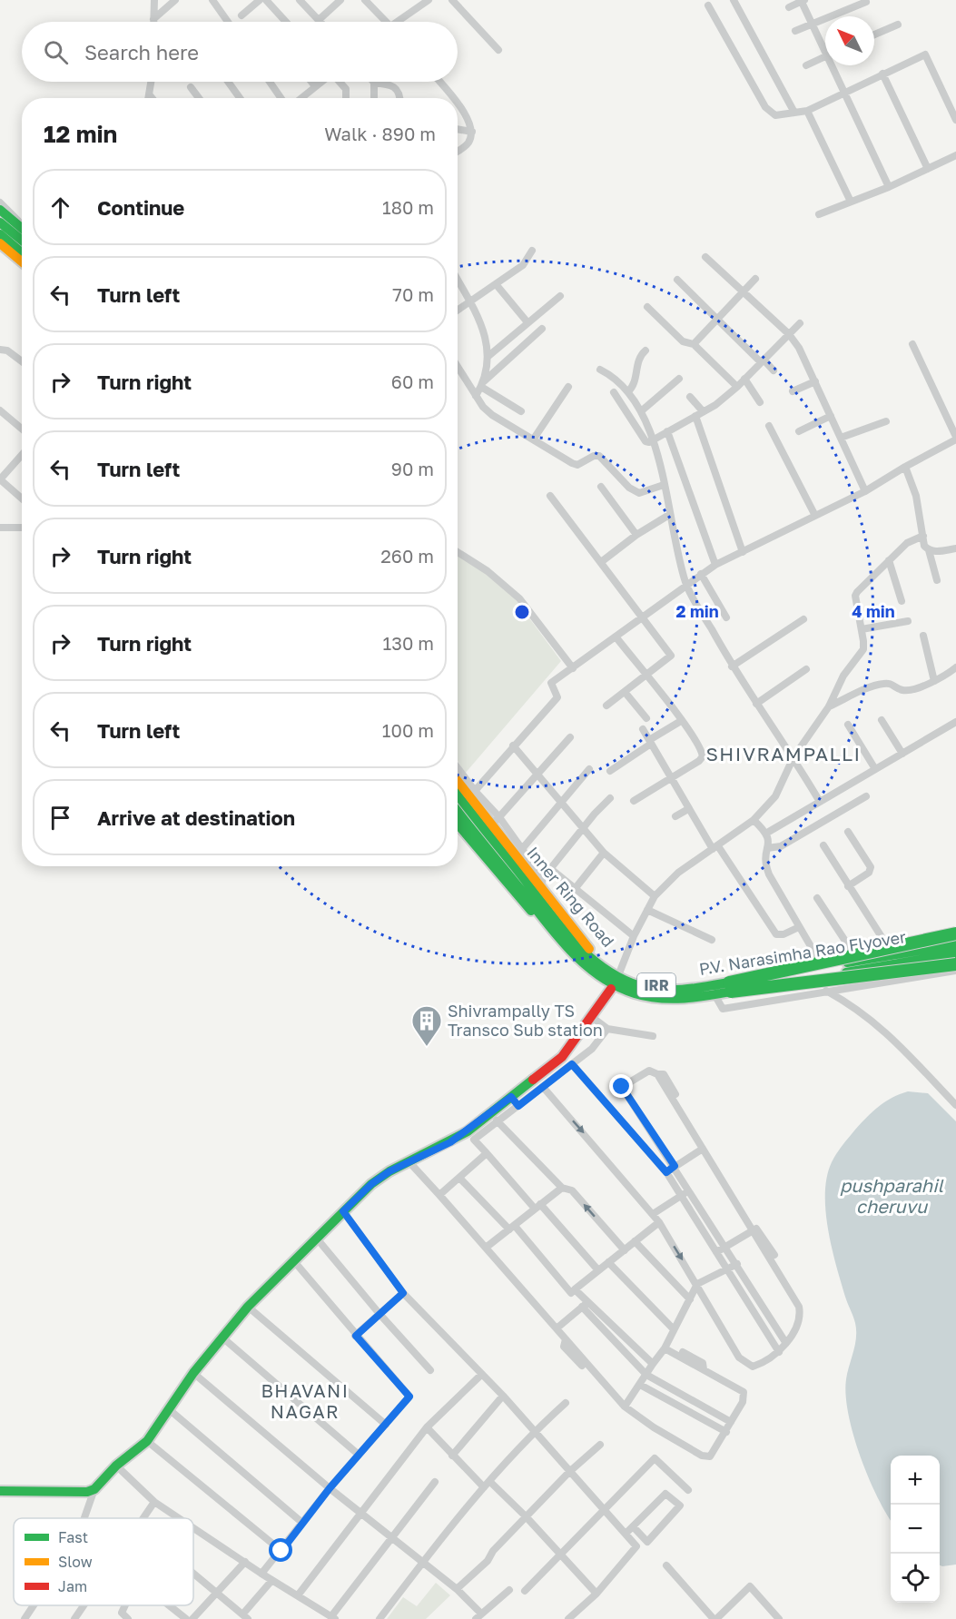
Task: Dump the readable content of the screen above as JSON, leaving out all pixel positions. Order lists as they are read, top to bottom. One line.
{"streets":{"main road":["Inner Ring Road","P.V. Narasimha Rao Flyover","IRR"]},"crossings":[["Inner Ring Road","P.V. Narasimha Rao Flyover"],["P.V. Narasimha Rao Flyover","IRR"]],"districts":["SHIVRAMPALLI","BHAVANI NAGAR"],"water":["pushparahil cheruvu"],"places":{"building":["Shivrampally TS Transco Sub station"]},"legend":["Fast","Slow","Jam"],"north":"top left","page":{"search":"Search here","heading":["12 min","Walk · 890 m"],"list":[["Continue","180 m"],["Turn left","70 m"],["Turn right","60 m"],["Turn left","90 m"],["Turn right","260 m"],["Turn right","130 m"],["Turn left","100 m"],"Arrive at destination"],"map_buttons":["+","−"]},"rings":["2 min","4 min"]}
